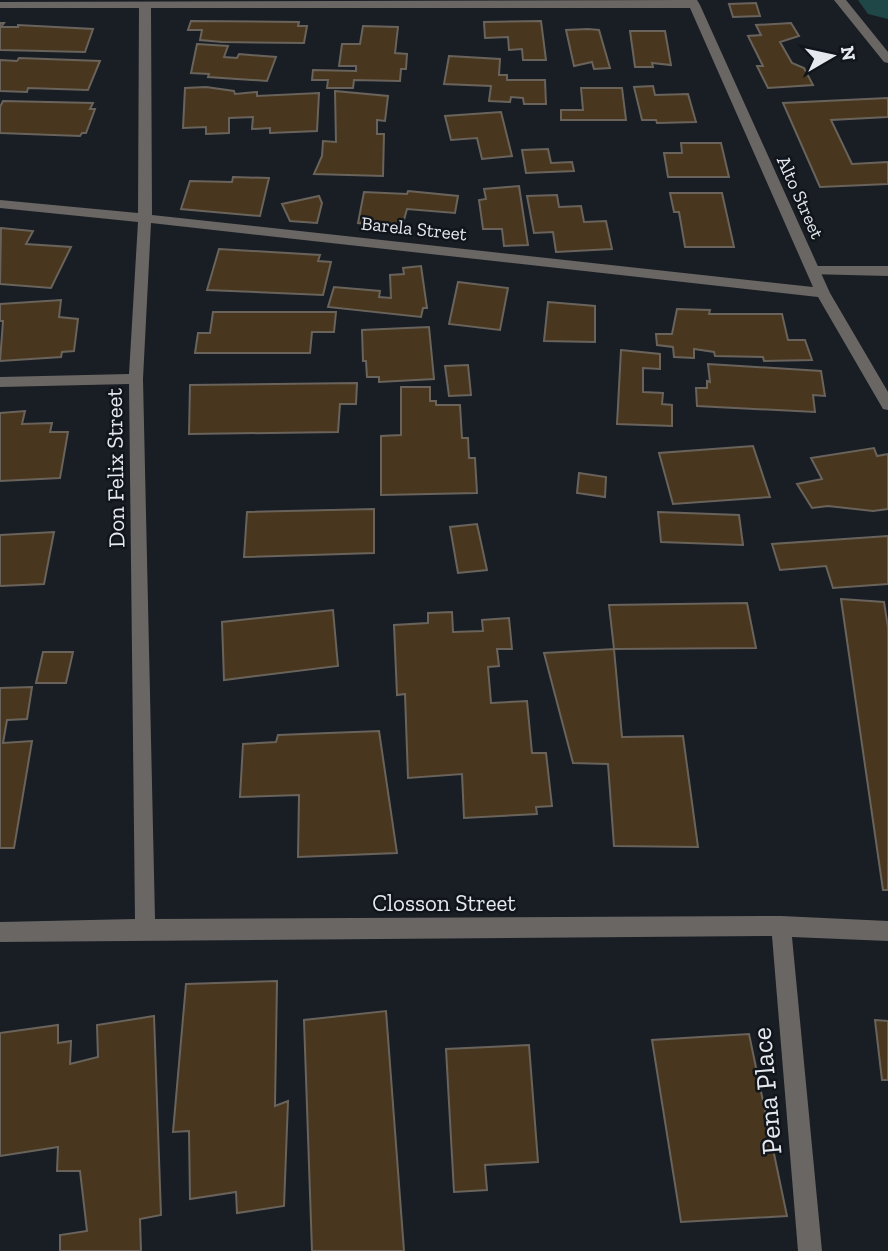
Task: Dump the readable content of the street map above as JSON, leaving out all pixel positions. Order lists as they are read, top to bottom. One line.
{"streets":{"street":["Alto Street","Barela Street","Don Felix Street","Closson Street","Pena Place"]},"crossings":[["Alto Street","Barela Street"],["Barela Street","Don Felix Street"],["Don Felix Street","Closson Street"],["Closson Street","Pena Place"]],"north":"right"}
